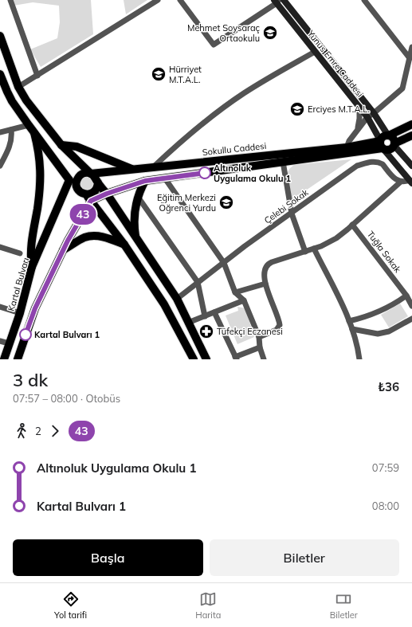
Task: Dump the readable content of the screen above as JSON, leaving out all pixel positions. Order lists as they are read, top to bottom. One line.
{"streets":{"main road":["Sokullu Caddesi","Kartal Bulvarı"],"street":["Yunus Emre Caddesi","Çelebi Sokak","Tuğla Sokak"]},"crossings":[["Yunus Emre Caddesi","Sokullu Caddesi"],["Sokullu Caddesi","Kartal Bulvarı"]],"places":{"school or university":["Mehmet Soysaraç Ortaokulu","Hürriyet M.T.A.L.","Erciyes M.T.A.L.","Eğitim Merkezi Öğrenci Yurdu"],"other":["Altınoluk Uygulama Okulu 1","Kartal Bulvarı 1"],"pharmacy":["Tüfekçi Eczanesi"]},"lines":["bus line 43"],"page":{"on_map":"43","heading":["3 dk","07:57 – 08:00 · Otobüs","₺36"],"legs":["2","43"],"list":[{"name":"Altınoluk Uygulama Okulu 1","value":"07:59"},{"name":"Kartal Bulvarı 1","value":"08:00"}],"buttons":["Başla","Biletler"],"tabs":["Yol tarifi","Harita","Biletler"]}}
